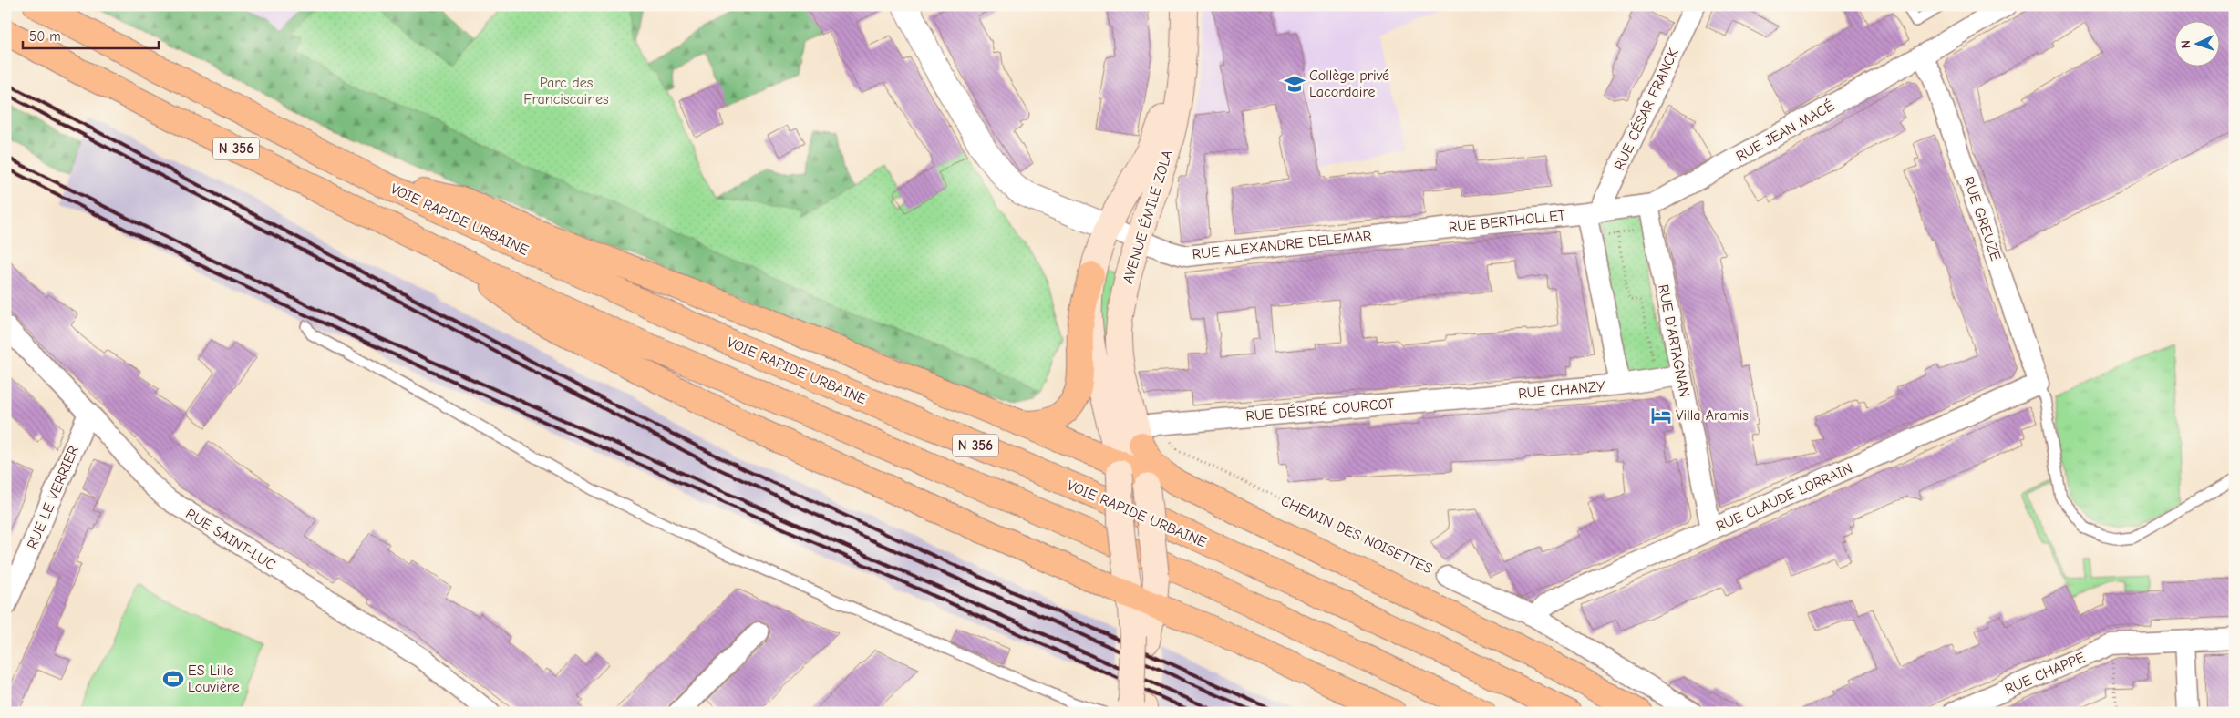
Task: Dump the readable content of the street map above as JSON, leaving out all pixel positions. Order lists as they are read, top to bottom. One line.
{"streets":{"highway":["N 356","VOIE RAPIDE URBAINE"],"main road":["AVENUE ÉMILE ZOLA"],"street":["RUE CÉSAR FRANCK","RUE JEAN MACÉ","RUE GREUZE","RUE BERTHOLLET","RUE ALEXANDRE DELEMAR","RUE D'ARTAGNAN","RUE CHANZY","RUE DÉSIRÉ COURCOT","RUE LE VERRIER","RUE CLAUDE LORRAIN","CHEMIN DES NOISETTES","RUE SAINT-LUC","RUE CHAPPE"]},"crossings":[["RUE CÉSAR FRANCK","RUE JEAN MACÉ"],["RUE CÉSAR FRANCK","RUE BERTHOLLET"],["RUE JEAN MACÉ","RUE GREUZE"],["RUE JEAN MACÉ","RUE BERTHOLLET"],["RUE JEAN MACÉ","RUE D'ARTAGNAN"],["AVENUE ÉMILE ZOLA","RUE ALEXANDRE DELEMAR"],["AVENUE ÉMILE ZOLA","RUE DÉSIRÉ COURCOT"],["RUE GREUZE","RUE CLAUDE LORRAIN"],["RUE BERTHOLLET","RUE ALEXANDRE DELEMAR"],["RUE D'ARTAGNAN","RUE CHANZY"],["RUE D'ARTAGNAN","RUE CLAUDE LORRAIN"],["RUE CHANZY","RUE DÉSIRÉ COURCOT"],["RUE LE VERRIER","RUE SAINT-LUC"],["RUE CLAUDE LORRAIN","CHEMIN DES NOISETTES"]],"parks":["Parc des Franciscaines"],"places":{"school or university":["Collège privé Lacordaire"],"hotel":["Villa Aramis"],"sports":["ES Lille Louvière"]},"scale_bar":"50 m","north":"left"}
